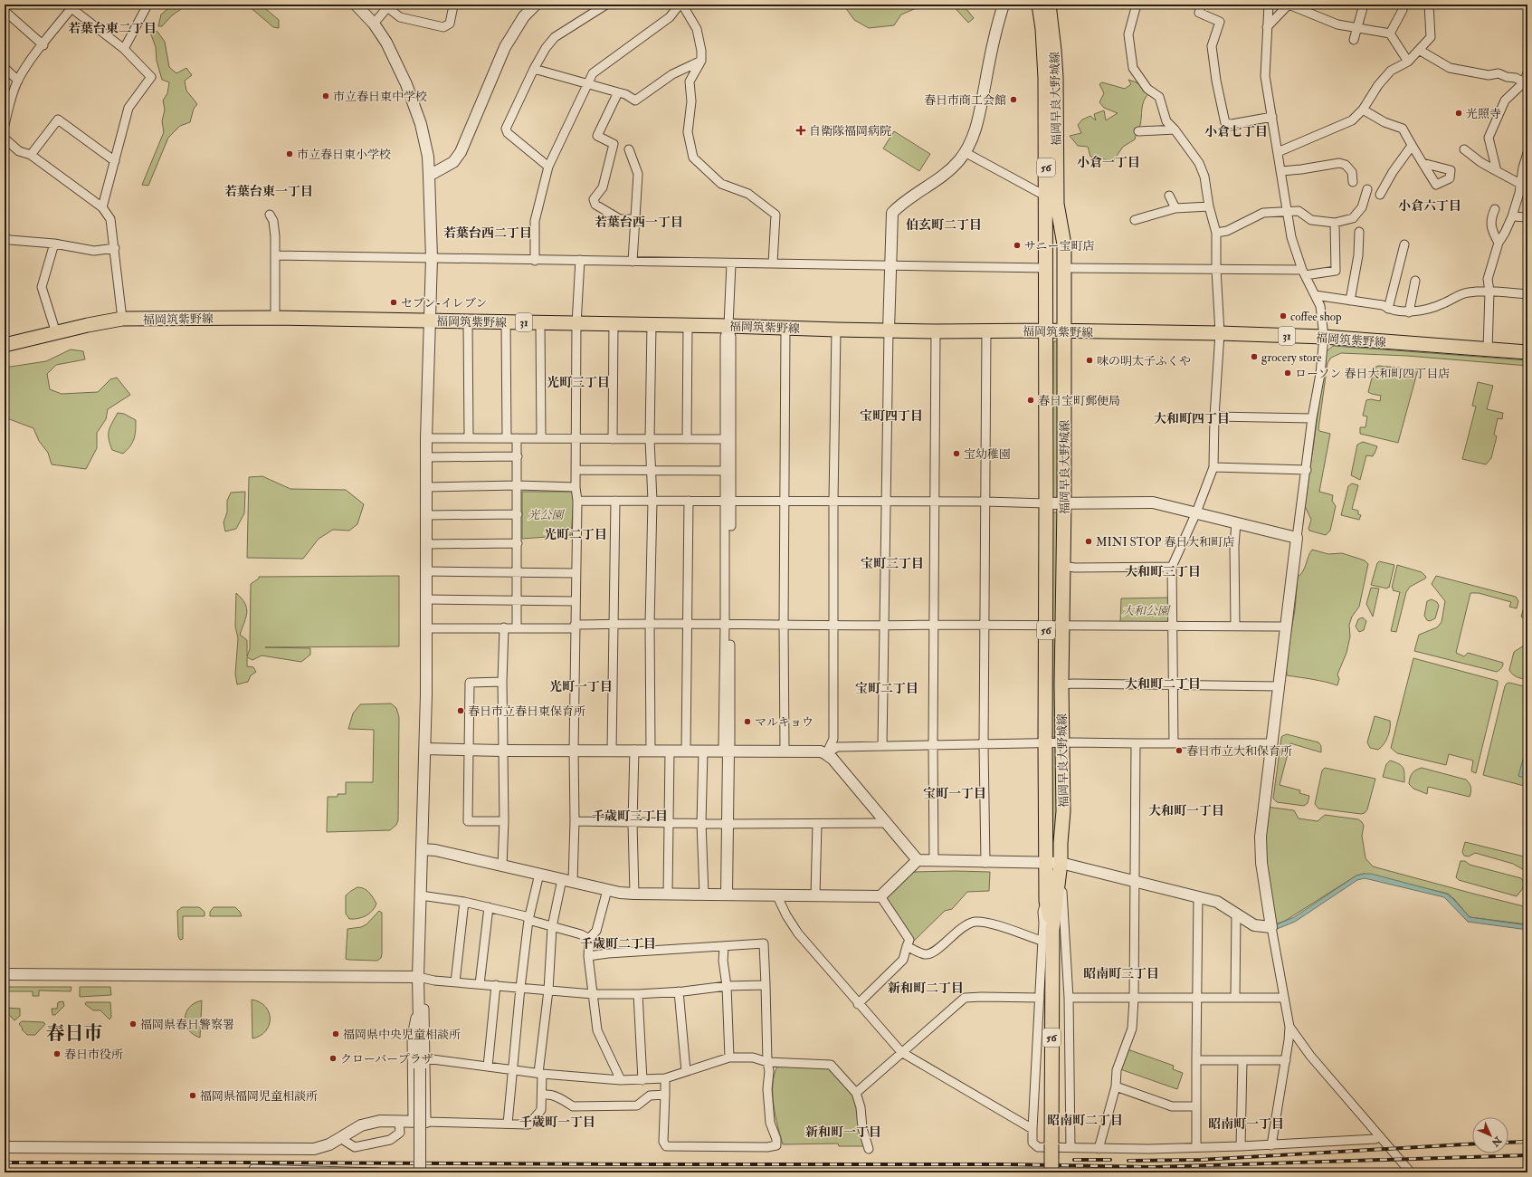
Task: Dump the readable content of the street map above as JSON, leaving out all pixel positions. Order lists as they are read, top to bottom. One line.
{"streets":{"main road":["福岡早良大野城線","56","福岡筑紫野線","31"]},"crossings":[["福岡早良大野城線","福岡筑紫野線"]],"districts":["若葉台東二丁目","小倉七丁目","小倉一丁目","若葉台東一丁目","小倉六丁目","若葉台西一丁目","伯玄町二丁目","若葉台西二丁目","光町三丁目","宝町四丁目","大和町四丁目","光町二丁目","宝町三丁目","大和町三丁目","大和町二丁目","光町一丁目","宝町二丁目","宝町一丁目","大和町一丁目","千歳町三丁目","千歳町二丁目","昭南町三丁目","新和町二丁目","春日市","昭南町二丁目","千歳町一丁目","昭南町一丁目","新和町一丁目"],"parks":["光公園","大和公園"],"places":{"other":["市立春日東中学校","春日市商工会館","光照寺","市立春日東小学校","サニー宝町店","セブン-イレブン","coffee shop","grocery store","味の明太子ふくや","ローソン 春日大和町四丁目店","春日宝町郵便局","宝幼稚園","MINI STOP 春日大和町店","春日市立春日東保育所","マルキョウ","春日市立大和保育所","福岡県春日警察署","福岡県中央児童相談所","春日市役所","クローバープラザ","福岡県福岡児童相談所"],"health":["自衛隊福岡病院"]},"north":"bottom right"}
